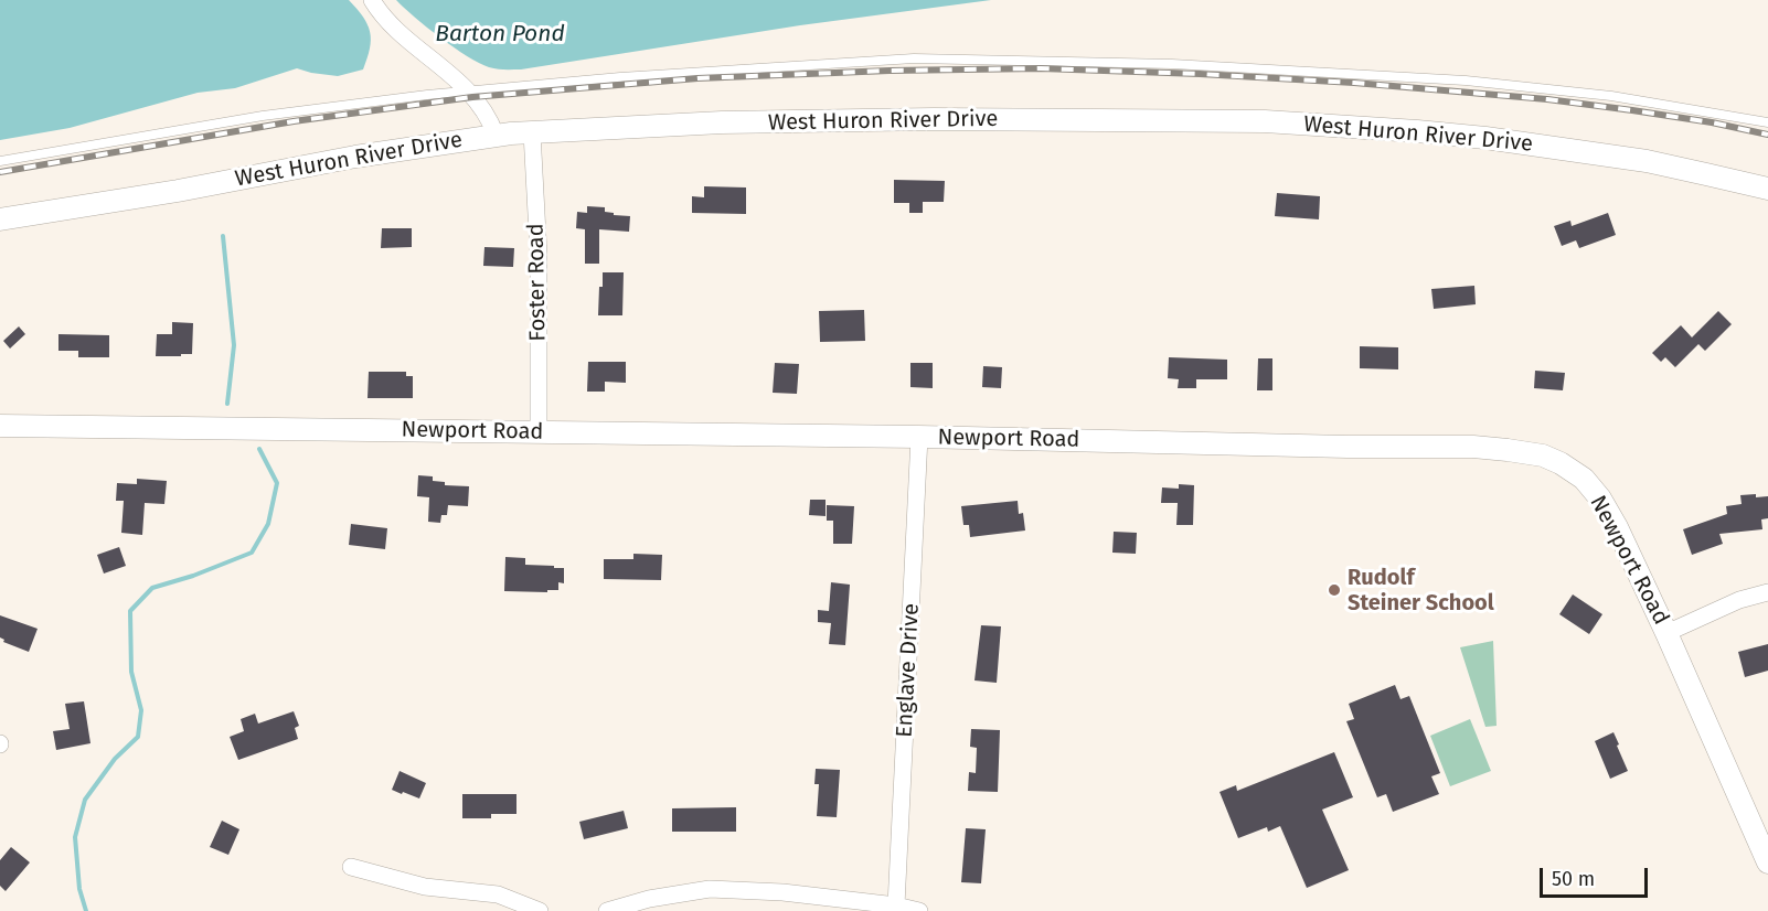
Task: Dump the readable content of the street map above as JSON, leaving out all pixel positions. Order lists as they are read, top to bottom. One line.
{"streets":{"street":["West Huron River Drive","Foster Road","Newport Road","Englave Drive"]},"crossings":[["West Huron River Drive","Foster Road"],["Foster Road","Newport Road"],["Newport Road","Englave Drive"]],"water":["Barton Pond"],"places":["Rudolf Steiner School"],"scale_bar":"50 m"}
